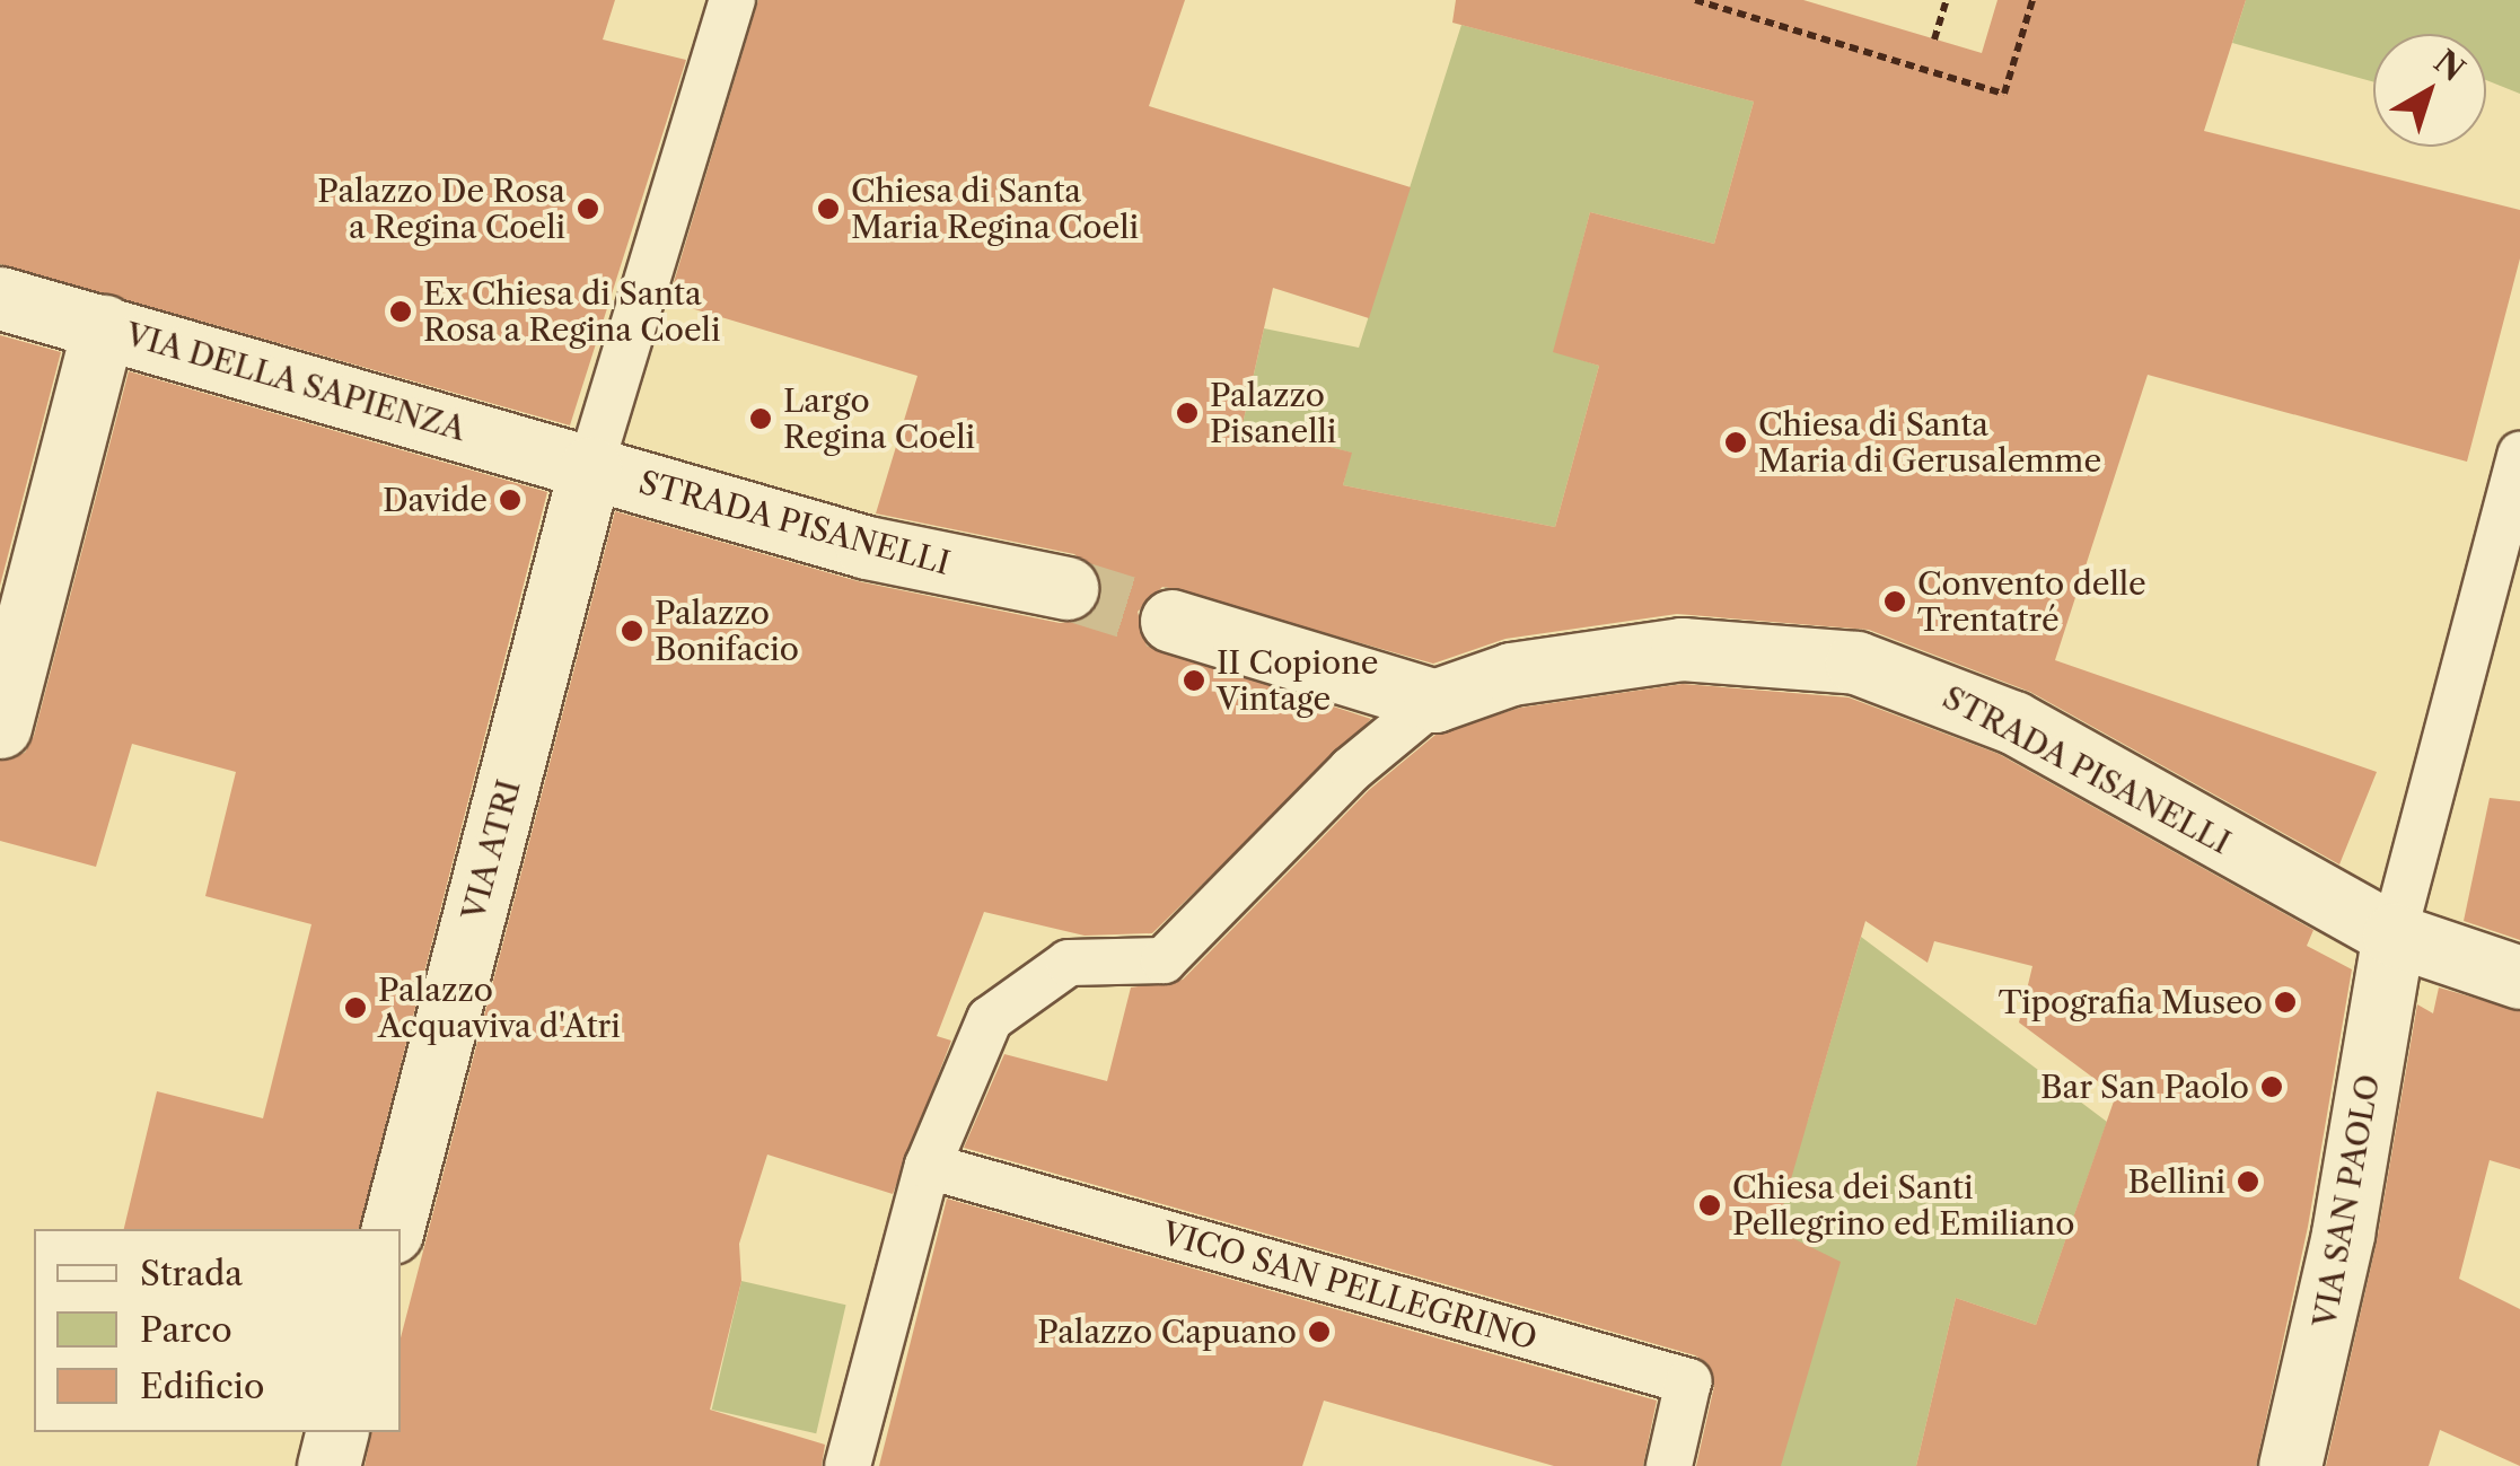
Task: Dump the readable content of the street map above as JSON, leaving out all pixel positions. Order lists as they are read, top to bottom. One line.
{"streets":{"street":["VIA DELLA SAPIENZA","STRADA PISANELLI","VIA ATRI","VIA SAN PAOLO"],"lane":["VICO SAN PELLEGRINO"]},"crossings":[["VIA DELLA SAPIENZA","STRADA PISANELLI"],["VIA DELLA SAPIENZA","VIA ATRI"],["STRADA PISANELLI","VIA ATRI"],["STRADA PISANELLI","VIA SAN PAOLO"]],"places":["Palazzo De Rosa a Regina Coeli","Chiesa di Santa Maria Regina Coeli","Ex Chiesa di Santa Rosa a Regina Coeli","Palazzo Pisanelli","Largo Regina Coeli","Chiesa di Santa Maria di Gerusalemme","Davide","Convento delle Trentatré","Palazzo Bonifacio","II Copione Vintage","Tipografia Museo","Palazzo Acquaviva d'Atri","Bar San Paolo","Bellini","Chiesa dei Santi Pellegrino ed Emiliano","Palazzo Capuano"],"legend":["Strada","Parco","Edificio"],"north":"top right"}
